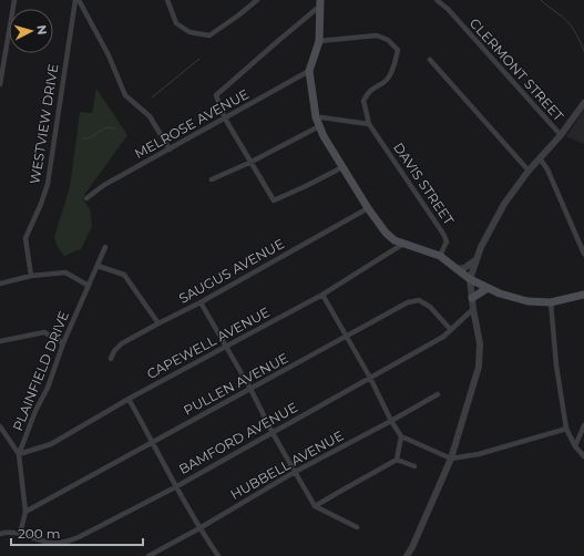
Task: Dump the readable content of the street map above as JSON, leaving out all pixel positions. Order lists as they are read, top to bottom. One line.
{"streets":{"street":["CLERMONT STREET","WESTVIEW DRIVE","MELROSE AVENUE","DAVIS STREET","SAUGUS AVENUE","CAPEWELL AVENUE","PLAINFIELD DRIVE","PULLEN AVENUE","BAMFORD AVENUE","HUBBELL AVENUE"]},"crossings":[["CAPEWELL AVENUE","PLAINFIELD DRIVE"],["PLAINFIELD DRIVE","PULLEN AVENUE"],["PLAINFIELD DRIVE","BAMFORD AVENUE"],["PULLEN AVENUE","BAMFORD AVENUE"]],"scale_bar":"200 m","north":"right"}
